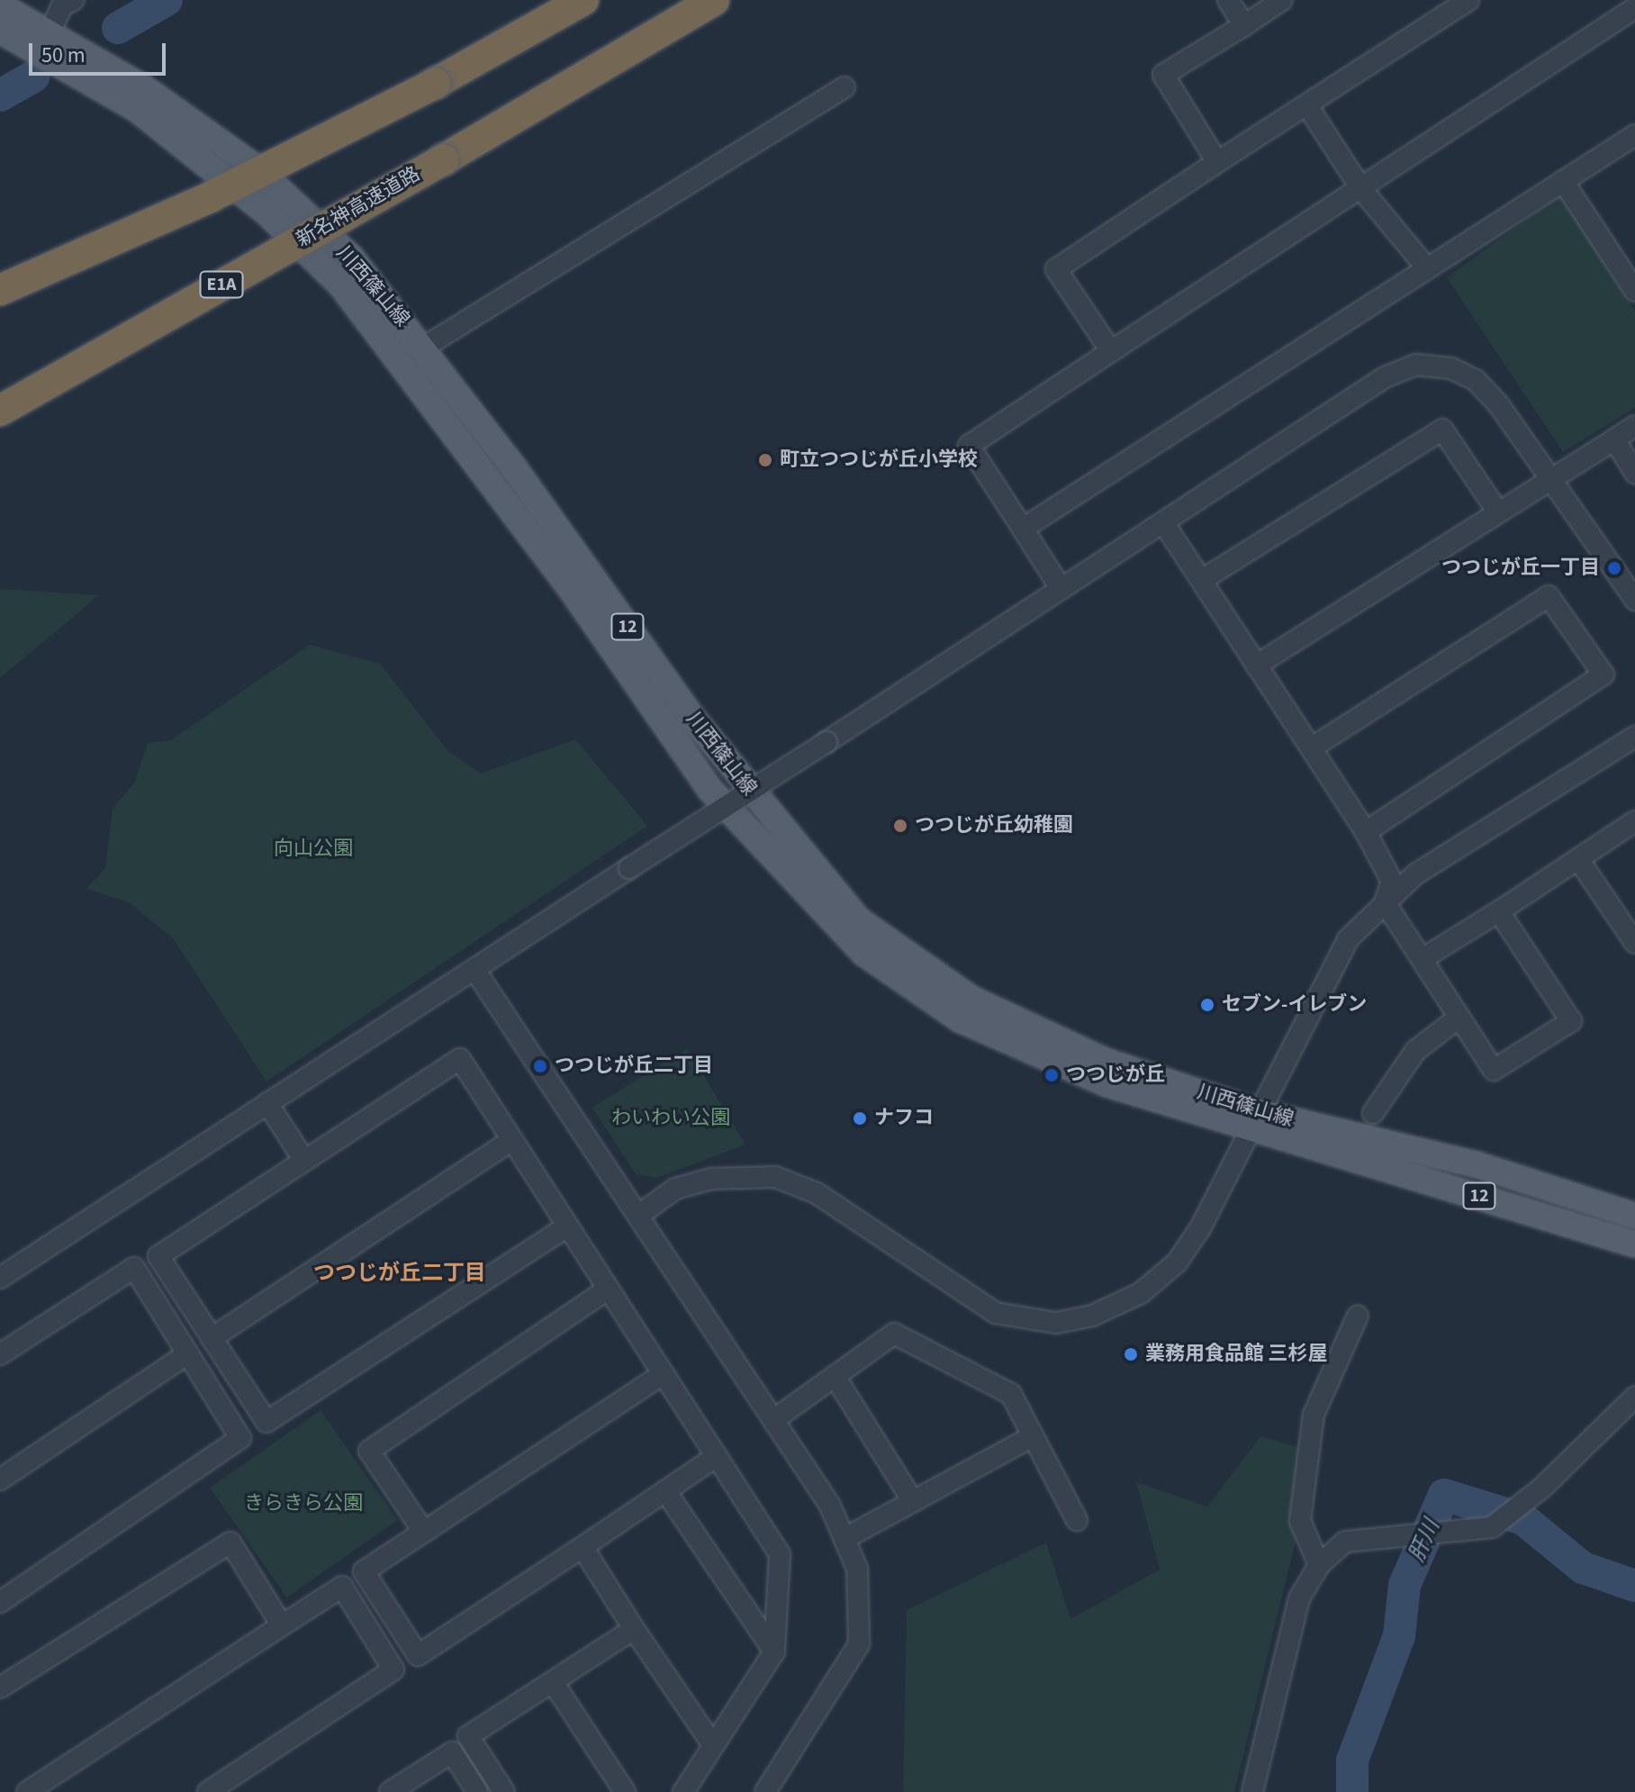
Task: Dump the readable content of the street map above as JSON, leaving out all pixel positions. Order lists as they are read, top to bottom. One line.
{"streets":{"highway":["新名神高速道路","E1A"],"main road":["川西篠山線","12"]},"districts":["つつじが丘二丁目"],"water":["肝川"],"parks":["向山公園","わいわい公園","きらきら公園"],"places":["町立つつじが丘小学校","つつじが丘一丁目","つつじが丘幼稚園","セブン-イレブン","つつじが丘二丁目","つつじが丘","ナフコ","業務用食品館 三杉屋"],"scale_bar":"50 m"}
